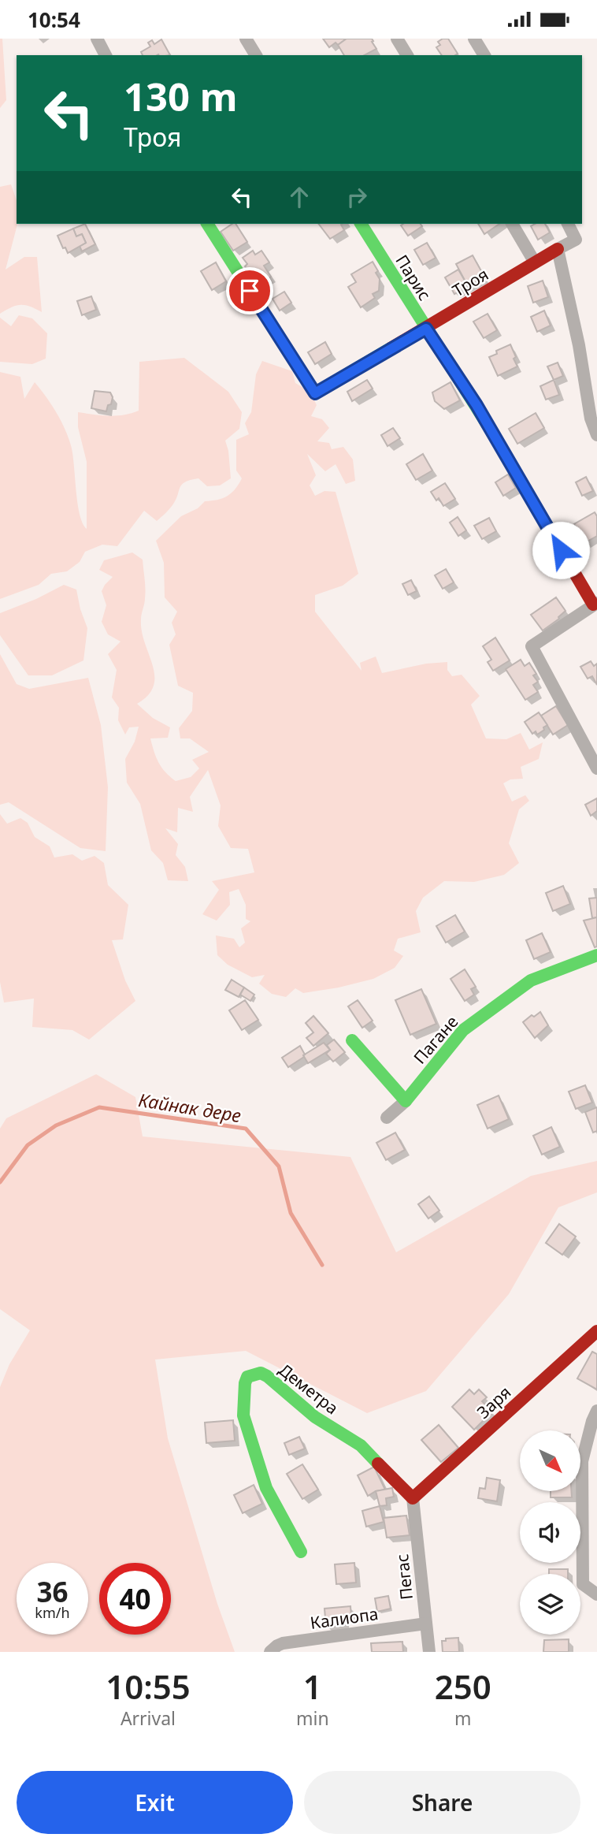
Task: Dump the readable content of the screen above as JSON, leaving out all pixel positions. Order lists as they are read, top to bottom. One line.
{"streets":{"street":["Парис","Троя","Пагане","Деметра","Заря","Пегас","Калиопа"]},"crossings":[["Парис","Троя"],["Деметра","Заря"],["Деметра","Пегас"],["Заря","Пегас"],["Пегас","Калиопа"]],"water":["Кайнак дере"],"north":"bottom right","page":{"status":"10:54","turn":["130 m","Троя"],"speed":"36 km/h","limit":"40","eta":["10:55","Arrival","1","min","250","m"],"buttons":["Exit","Share"]}}
